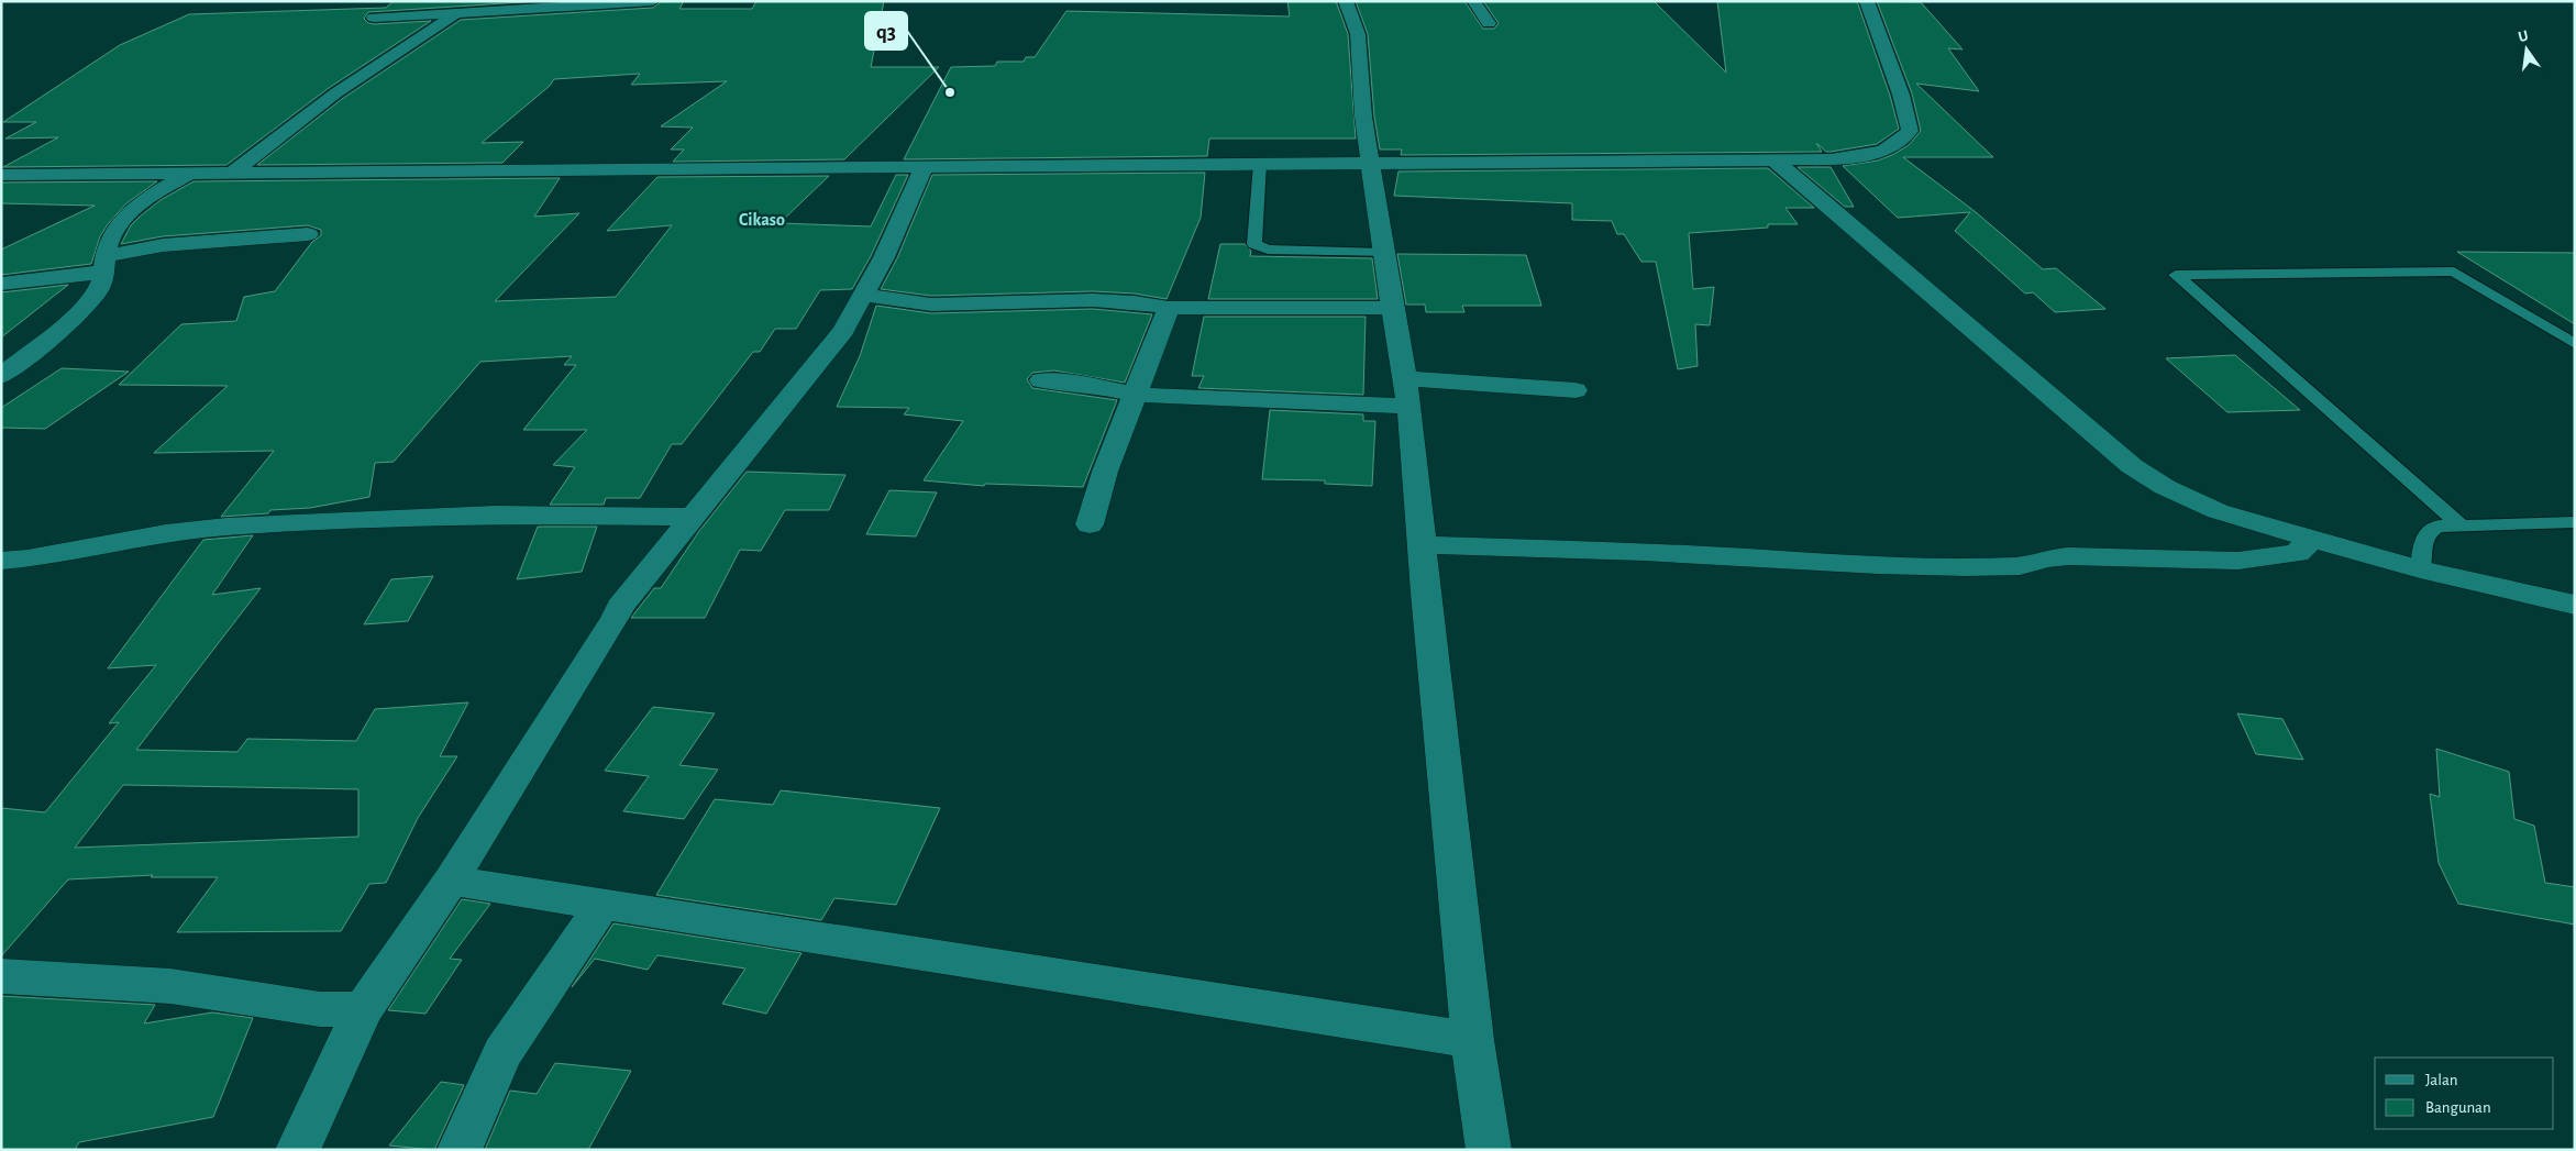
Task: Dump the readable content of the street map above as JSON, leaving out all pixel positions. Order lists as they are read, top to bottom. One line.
{"districts":["Cikaso"],"places":["q3"],"legend":["Jalan","Bangunan"],"north":"top"}
